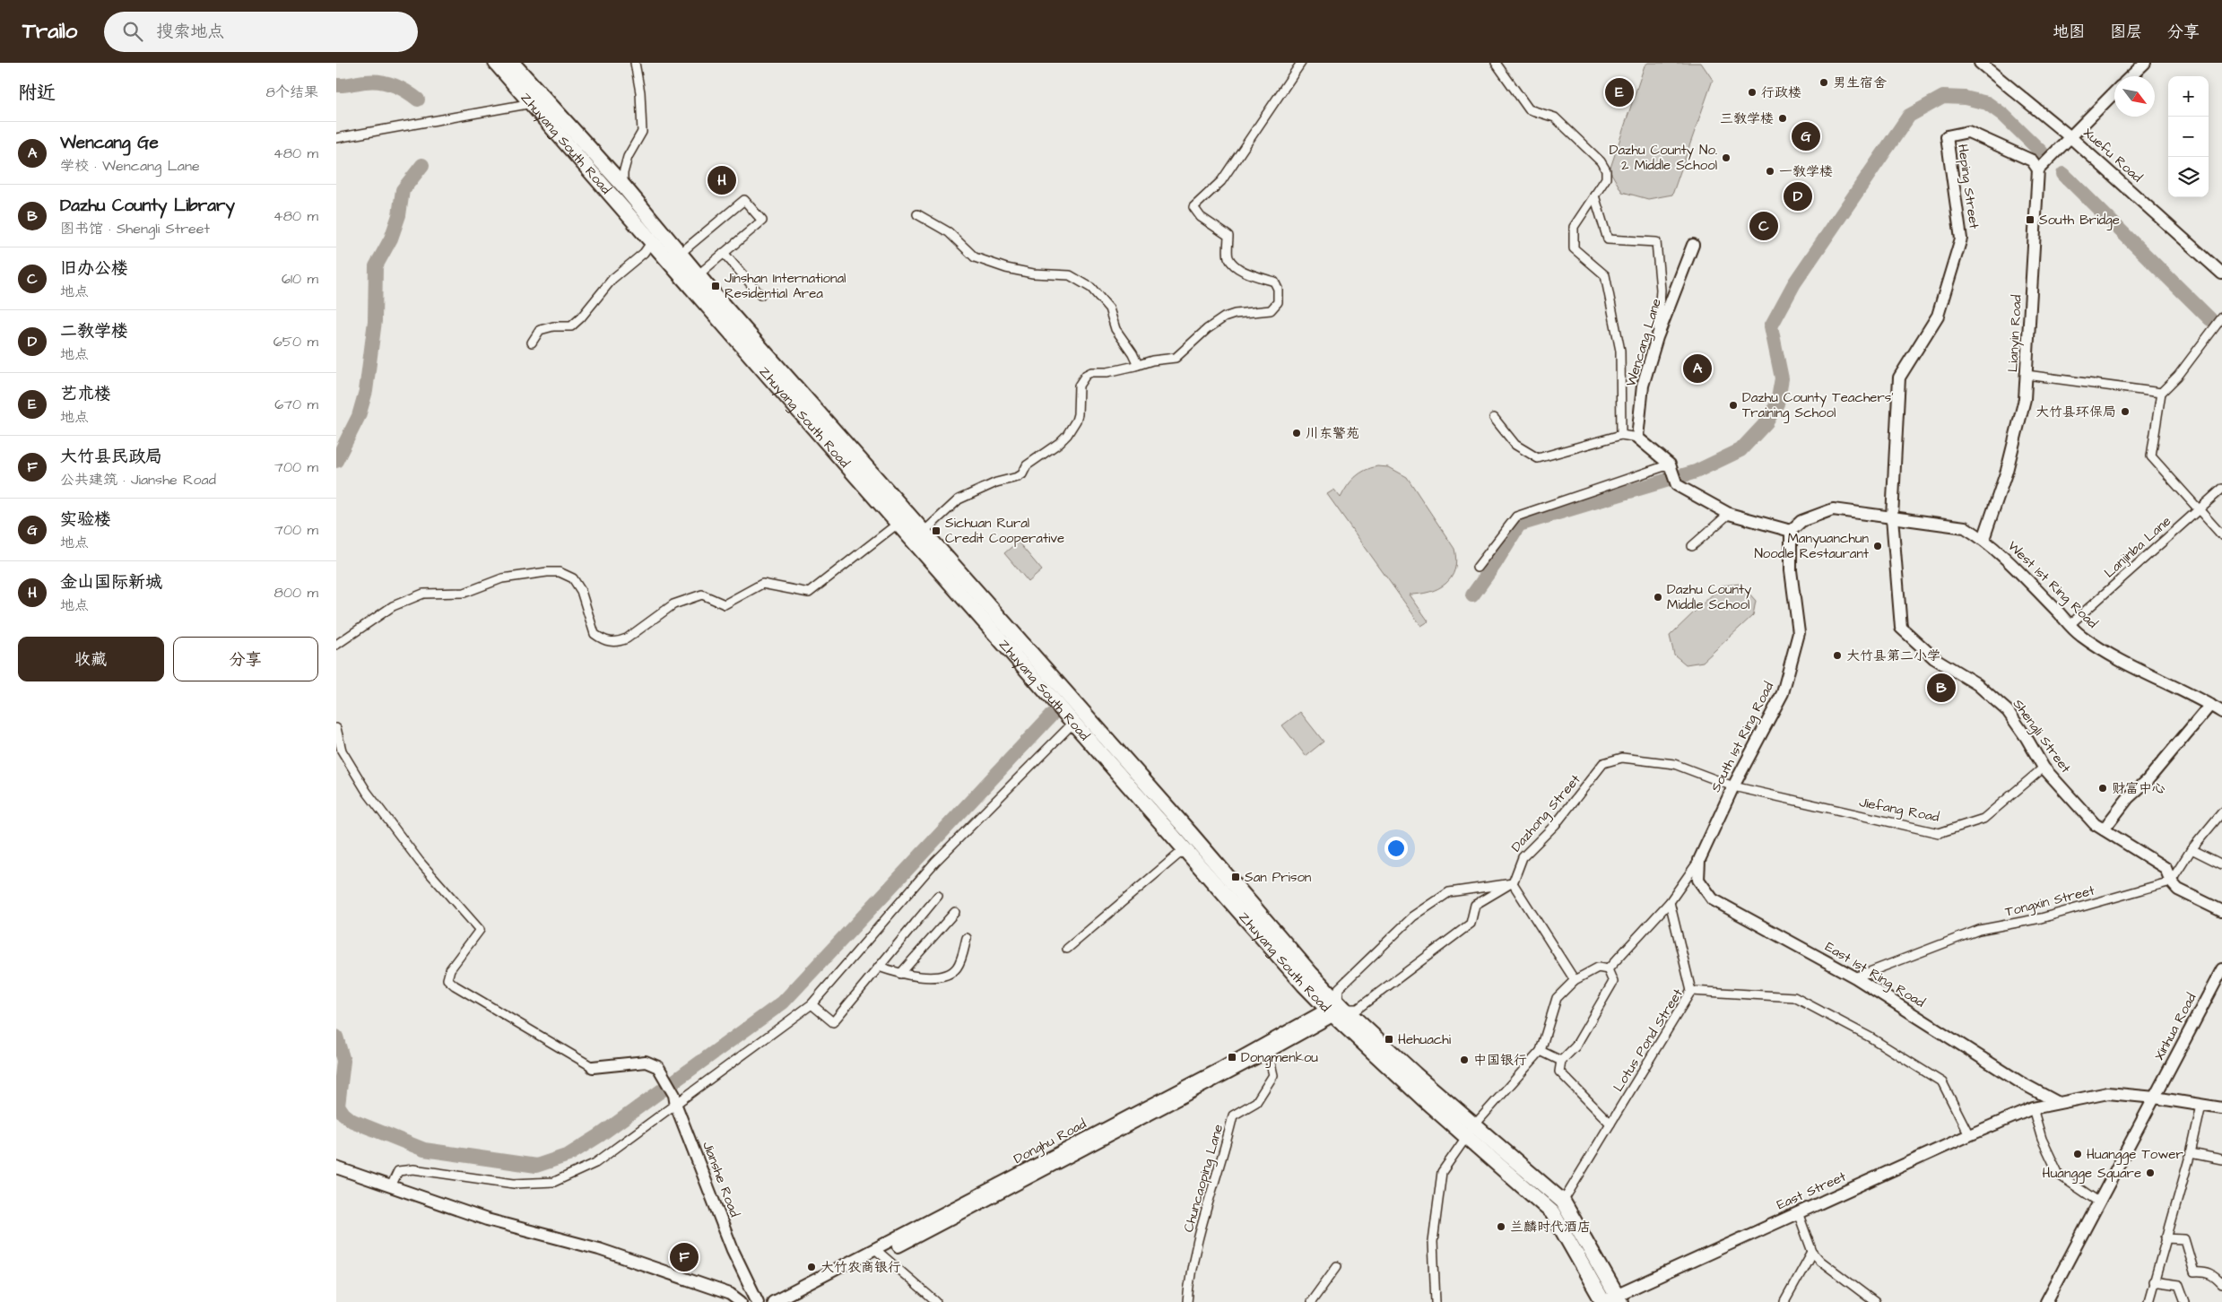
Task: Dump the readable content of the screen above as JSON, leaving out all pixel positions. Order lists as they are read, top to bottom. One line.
{"streets":{"highway":["Zhuyang South Road"],"street":["Xuefu Road","Heping Street","Lianyin Road","Wencang Lane","Lanjinba Lane","West 1st Ring Road","Shengli Street","South 1st Ring Road","Jiefang Road","Dazhong Street","Tongxin Street","East 1st Ring Road","Xinhua Road","Lotus Pond Street","Donghu Road","Chuncaoping Lane","Jianshe Road","East Street"]},"crossings":[["Zhuyang South Road","Lotus Pond Street"],["Zhuyang South Road","Donghu Road"],["Zhuyang South Road","East Street"],["Heping Street","Lianyin Road"],["Heping Street","Shengli Street"],["Lianyin Road","West 1st Ring Road"],["Lanjinba Lane","West 1st Ring Road"],["Shengli Street","Jiefang Road"],["Shengli Street","Tongxin Street"],["South 1st Ring Road","Jiefang Road"],["South 1st Ring Road","Dazhong Street"],["South 1st Ring Road","East 1st Ring Road"],["Jiefang Road","Dazhong Street"],["Tongxin Street","East 1st Ring Road"],["East 1st Ring Road","East Street"],["Xinhua Road","East Street"],["Lotus Pond Street","East Street"],["Donghu Road","Chuncaoping Lane"]],"places":{"other":["男生宿舍","行政楼","三教学楼","Dazhu County No. 2 Middle School","一教学楼","Dazhu County Teachers' Training School","大竹县环保局","川东警苑","Manyuanchun Noodle Restaurant","Dazhu County Middle School","大竹县第二小学","财富中心","中国银行","Huangge Tower","Huangge Square","兰麟时代酒店","大竹农商银行"],"transit":["South Bridge","Jinshan International Residential Area","Sichuan Rural Credit Cooperative","San Prison","Hehuachi","Dongmenkou"]},"north":"bottom right","page":{"header":"Trailo","search":"搜索地点","nav":["地图","图层","分享"],"heading":["附近","8个结果"],"map_buttons":["+","−"],"pins":["E","G","H","D","C","A","B","F"],"list":[{"mark":"A","name":"Wencang Ge","note":"学校 · Wencang Lane","value":"480 m"},{"mark":"B","name":"Dazhu County Library","note":"图书馆 · Shengli Street","value":"480 m"},{"mark":"C","name":"旧办公楼","note":"地点","value":"610 m"},{"mark":"D","name":"二教学楼","note":"地点","value":"650 m"},{"mark":"E","name":"艺术楼","note":"地点","value":"670 m"},{"mark":"F","name":"大竹县民政局","note":"公共建筑 · Jianshe Road","value":"700 m"},{"mark":"G","name":"实验楼","note":"地点","value":"700 m"},{"mark":"H","name":"金山国际新城","note":"地点","value":"800 m"}],"buttons":["收藏","分享"]}}
